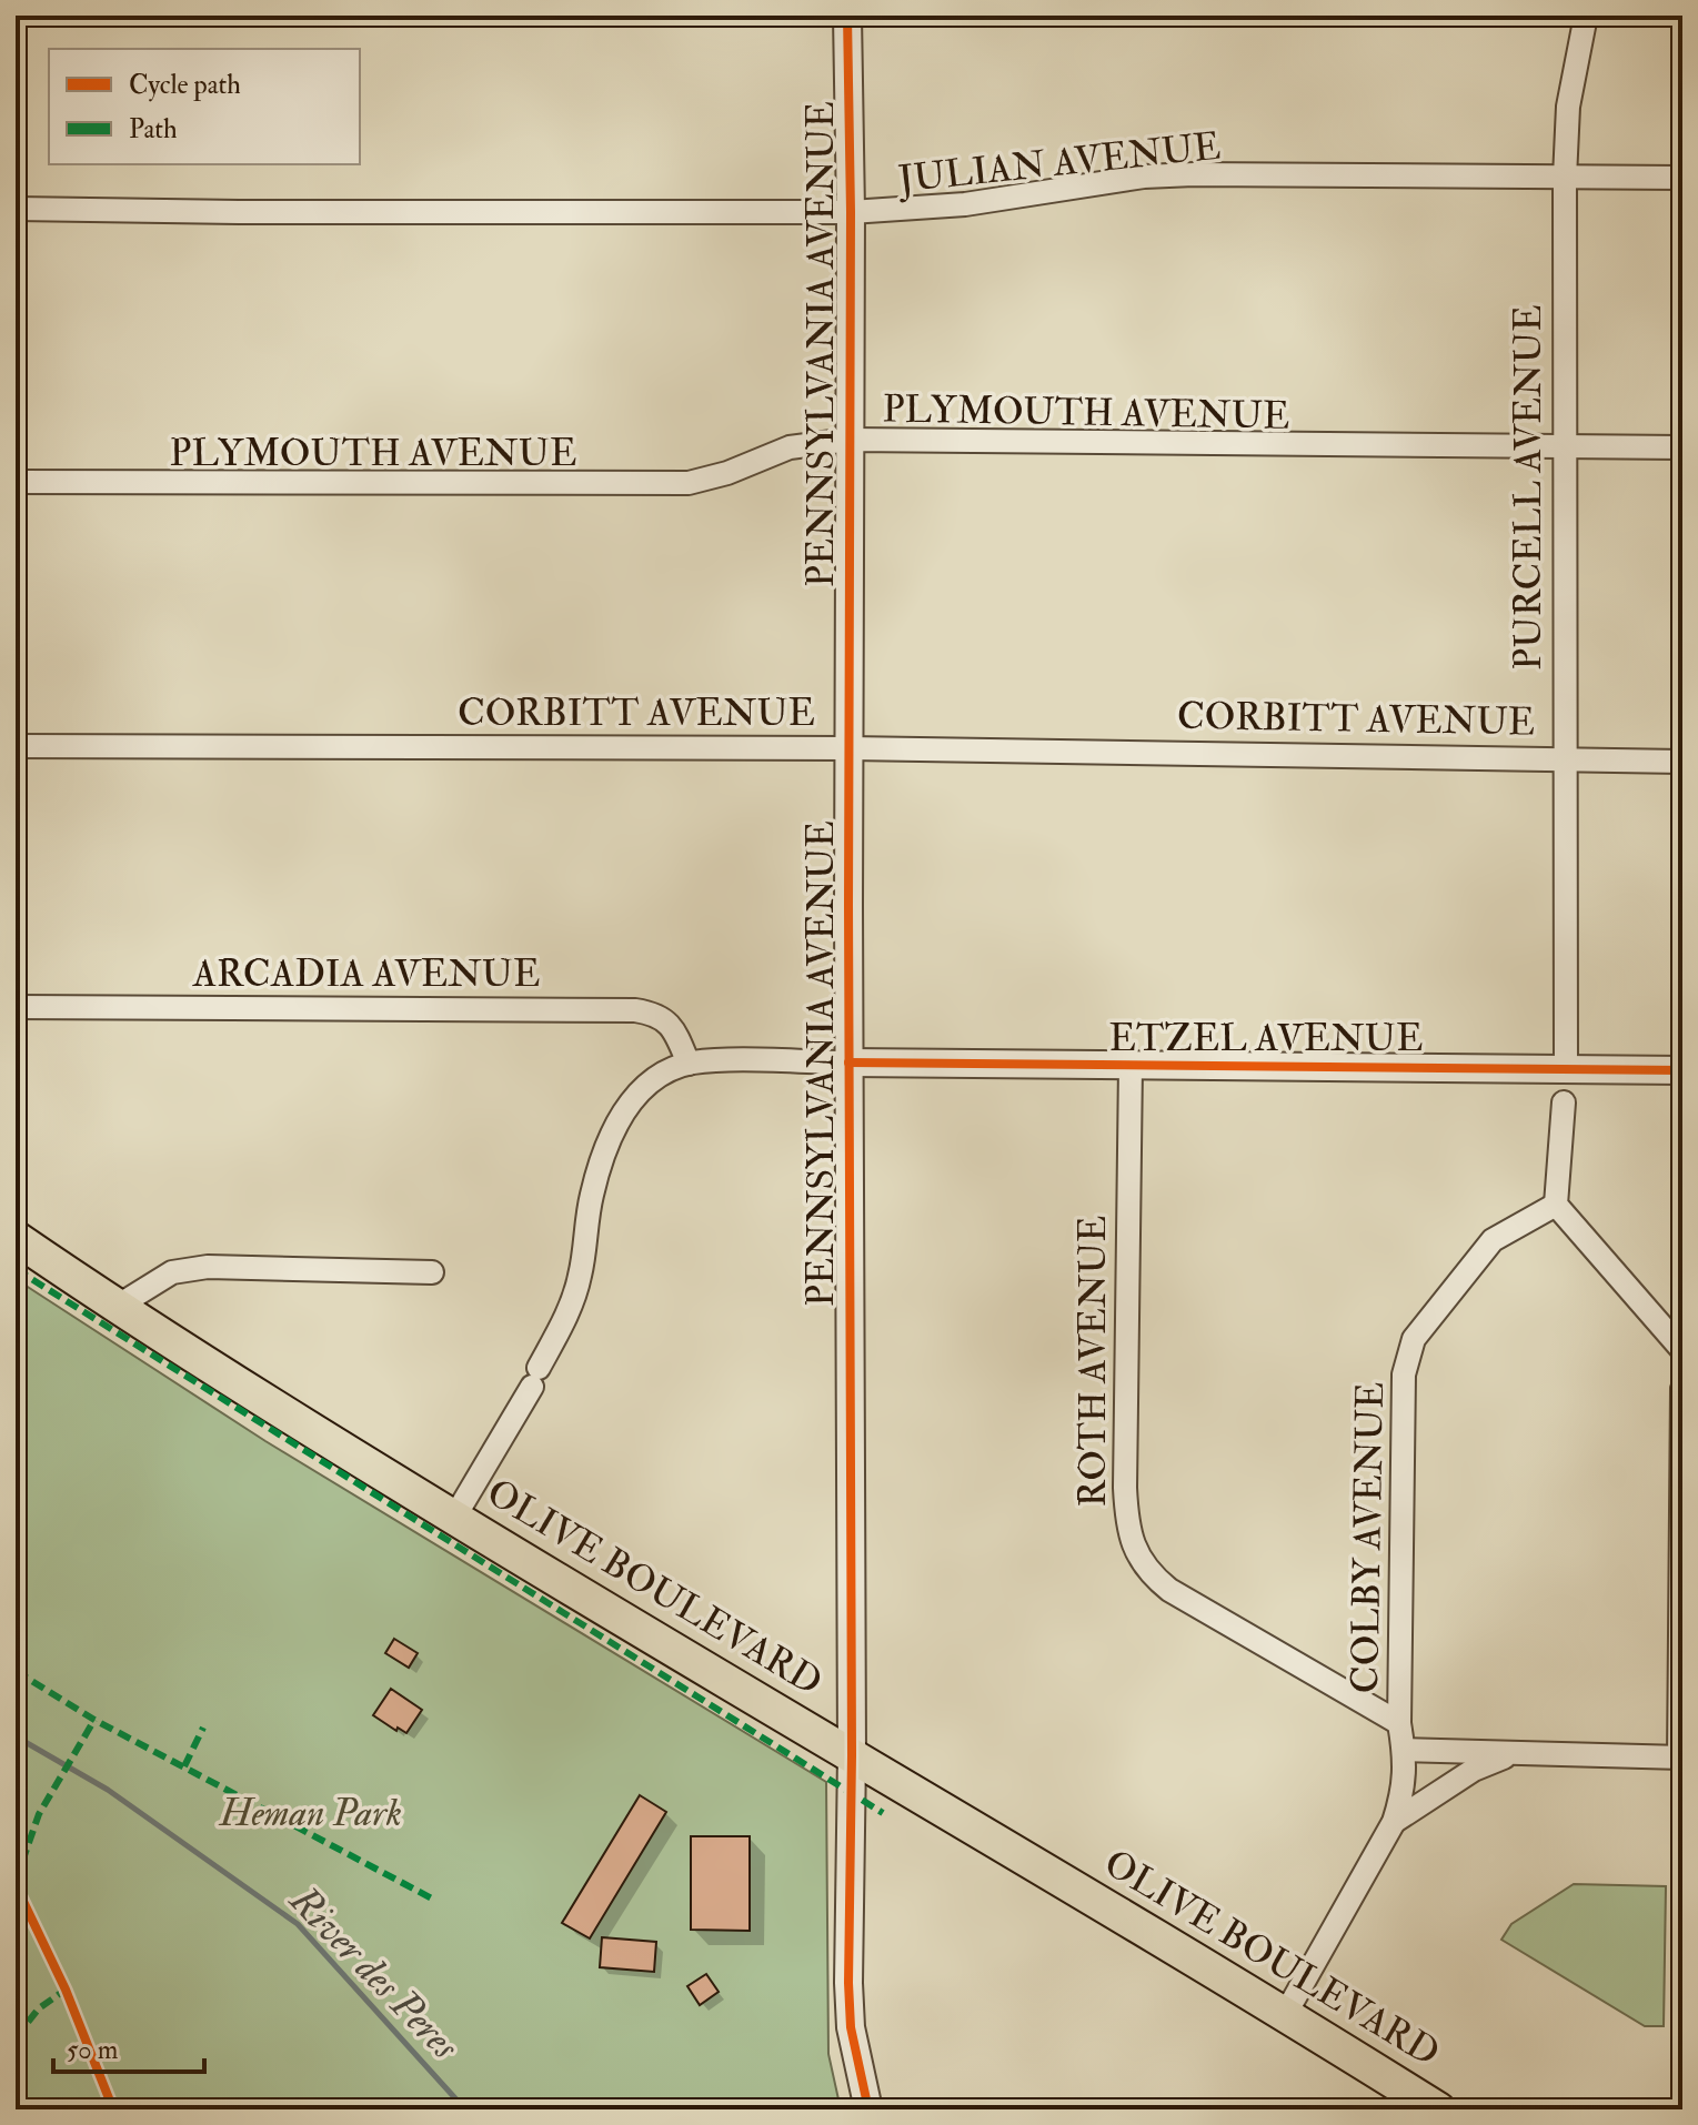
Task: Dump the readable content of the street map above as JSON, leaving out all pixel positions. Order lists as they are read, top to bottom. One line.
{"streets":{"main road":["OLIVE BOULEVARD"],"street":["JULIAN AVENUE","PENNSYLVANIA AVENUE","PLYMOUTH AVENUE","PURCELL AVENUE","CORBITT AVENUE","ARCADIA AVENUE","ETZEL AVENUE","ROTH AVENUE","COLBY AVENUE"]},"crossings":[["JULIAN AVENUE","PENNSYLVANIA AVENUE"],["JULIAN AVENUE","PURCELL AVENUE"],["PENNSYLVANIA AVENUE","PLYMOUTH AVENUE"],["PENNSYLVANIA AVENUE","CORBITT AVENUE"],["PENNSYLVANIA AVENUE","ETZEL AVENUE"],["PENNSYLVANIA AVENUE","OLIVE BOULEVARD"],["PLYMOUTH AVENUE","PURCELL AVENUE"],["PURCELL AVENUE","CORBITT AVENUE"],["PURCELL AVENUE","ETZEL AVENUE"],["ARCADIA AVENUE","ETZEL AVENUE"],["ETZEL AVENUE","ROTH AVENUE"],["ETZEL AVENUE","OLIVE BOULEVARD"],["ROTH AVENUE","COLBY AVENUE"]],"water":["River des Peres"],"parks":["Heman Park"],"legend":["Cycle path","Path"],"scale_bar":"50 m"}
